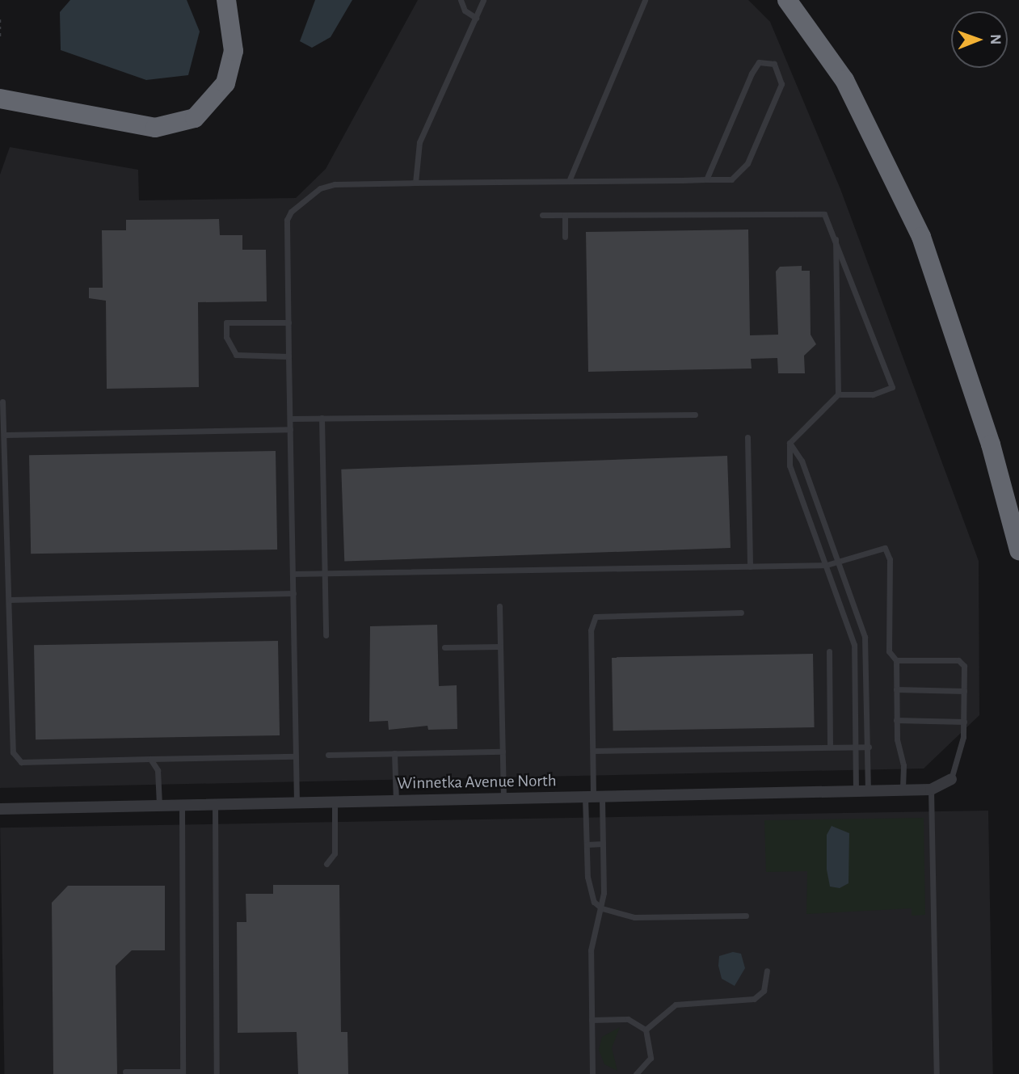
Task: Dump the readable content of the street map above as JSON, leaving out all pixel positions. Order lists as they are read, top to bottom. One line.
{"streets":{"street":["Winnetka Avenue North"]},"north":"right"}
